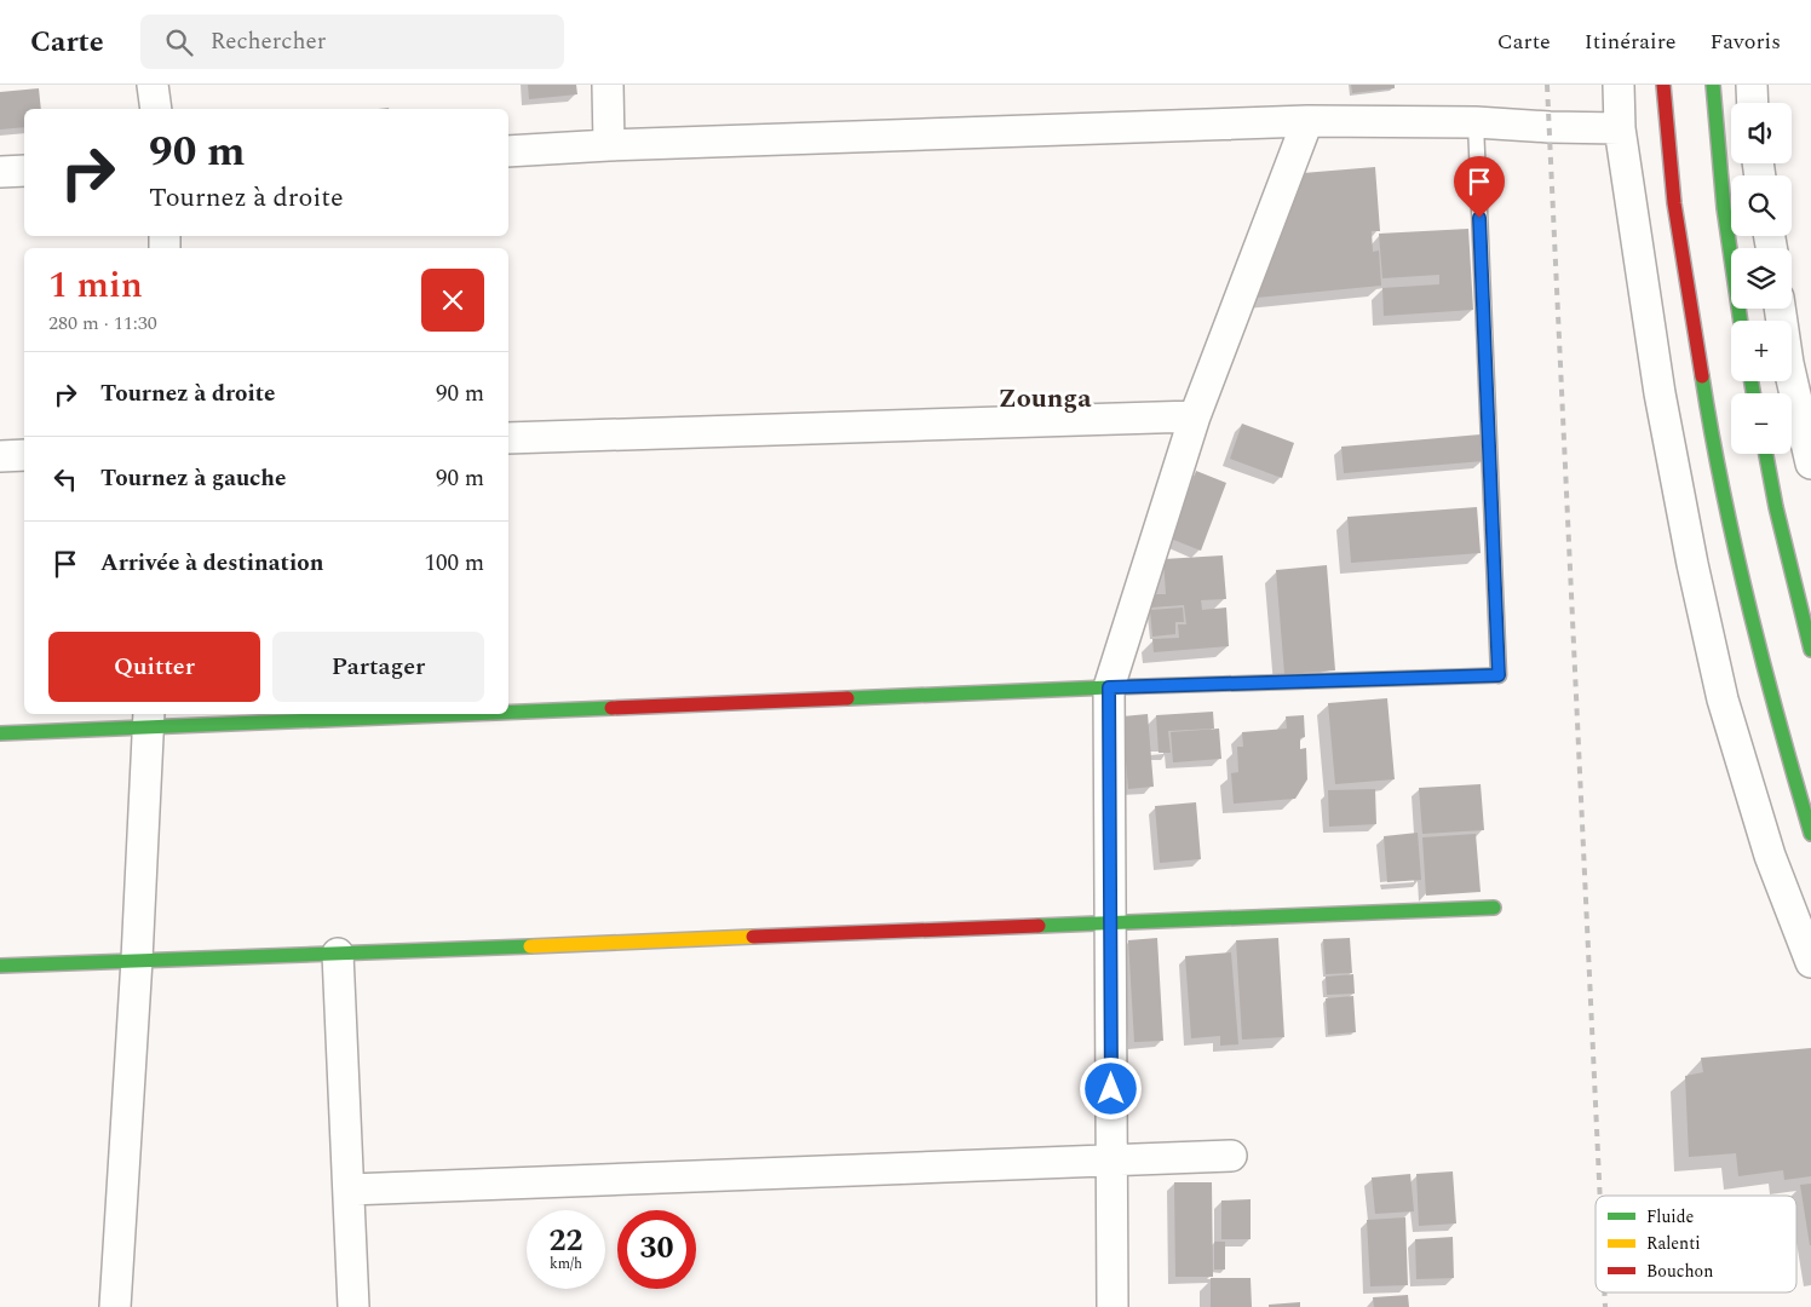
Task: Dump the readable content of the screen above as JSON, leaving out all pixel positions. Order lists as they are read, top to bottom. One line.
{"districts":["Zounga"],"legend":["Fluide","Ralenti","Bouchon"],"page":{"header":"Carte","search":"Rechercher","nav":["Carte","Itinéraire","Favoris"],"map_buttons":["+","−"],"turn":["90 m","Tournez à droite"],"heading":["1 min","280 m · 11:30"],"list":[{"name":"Tournez à droite","value":"90 m"},{"name":"Tournez à gauche","value":"90 m"},{"name":"Arrivée à destination","value":"100 m"}],"buttons":["Quitter","Partager"],"speed":"22 km/h","limit":"30"}}
